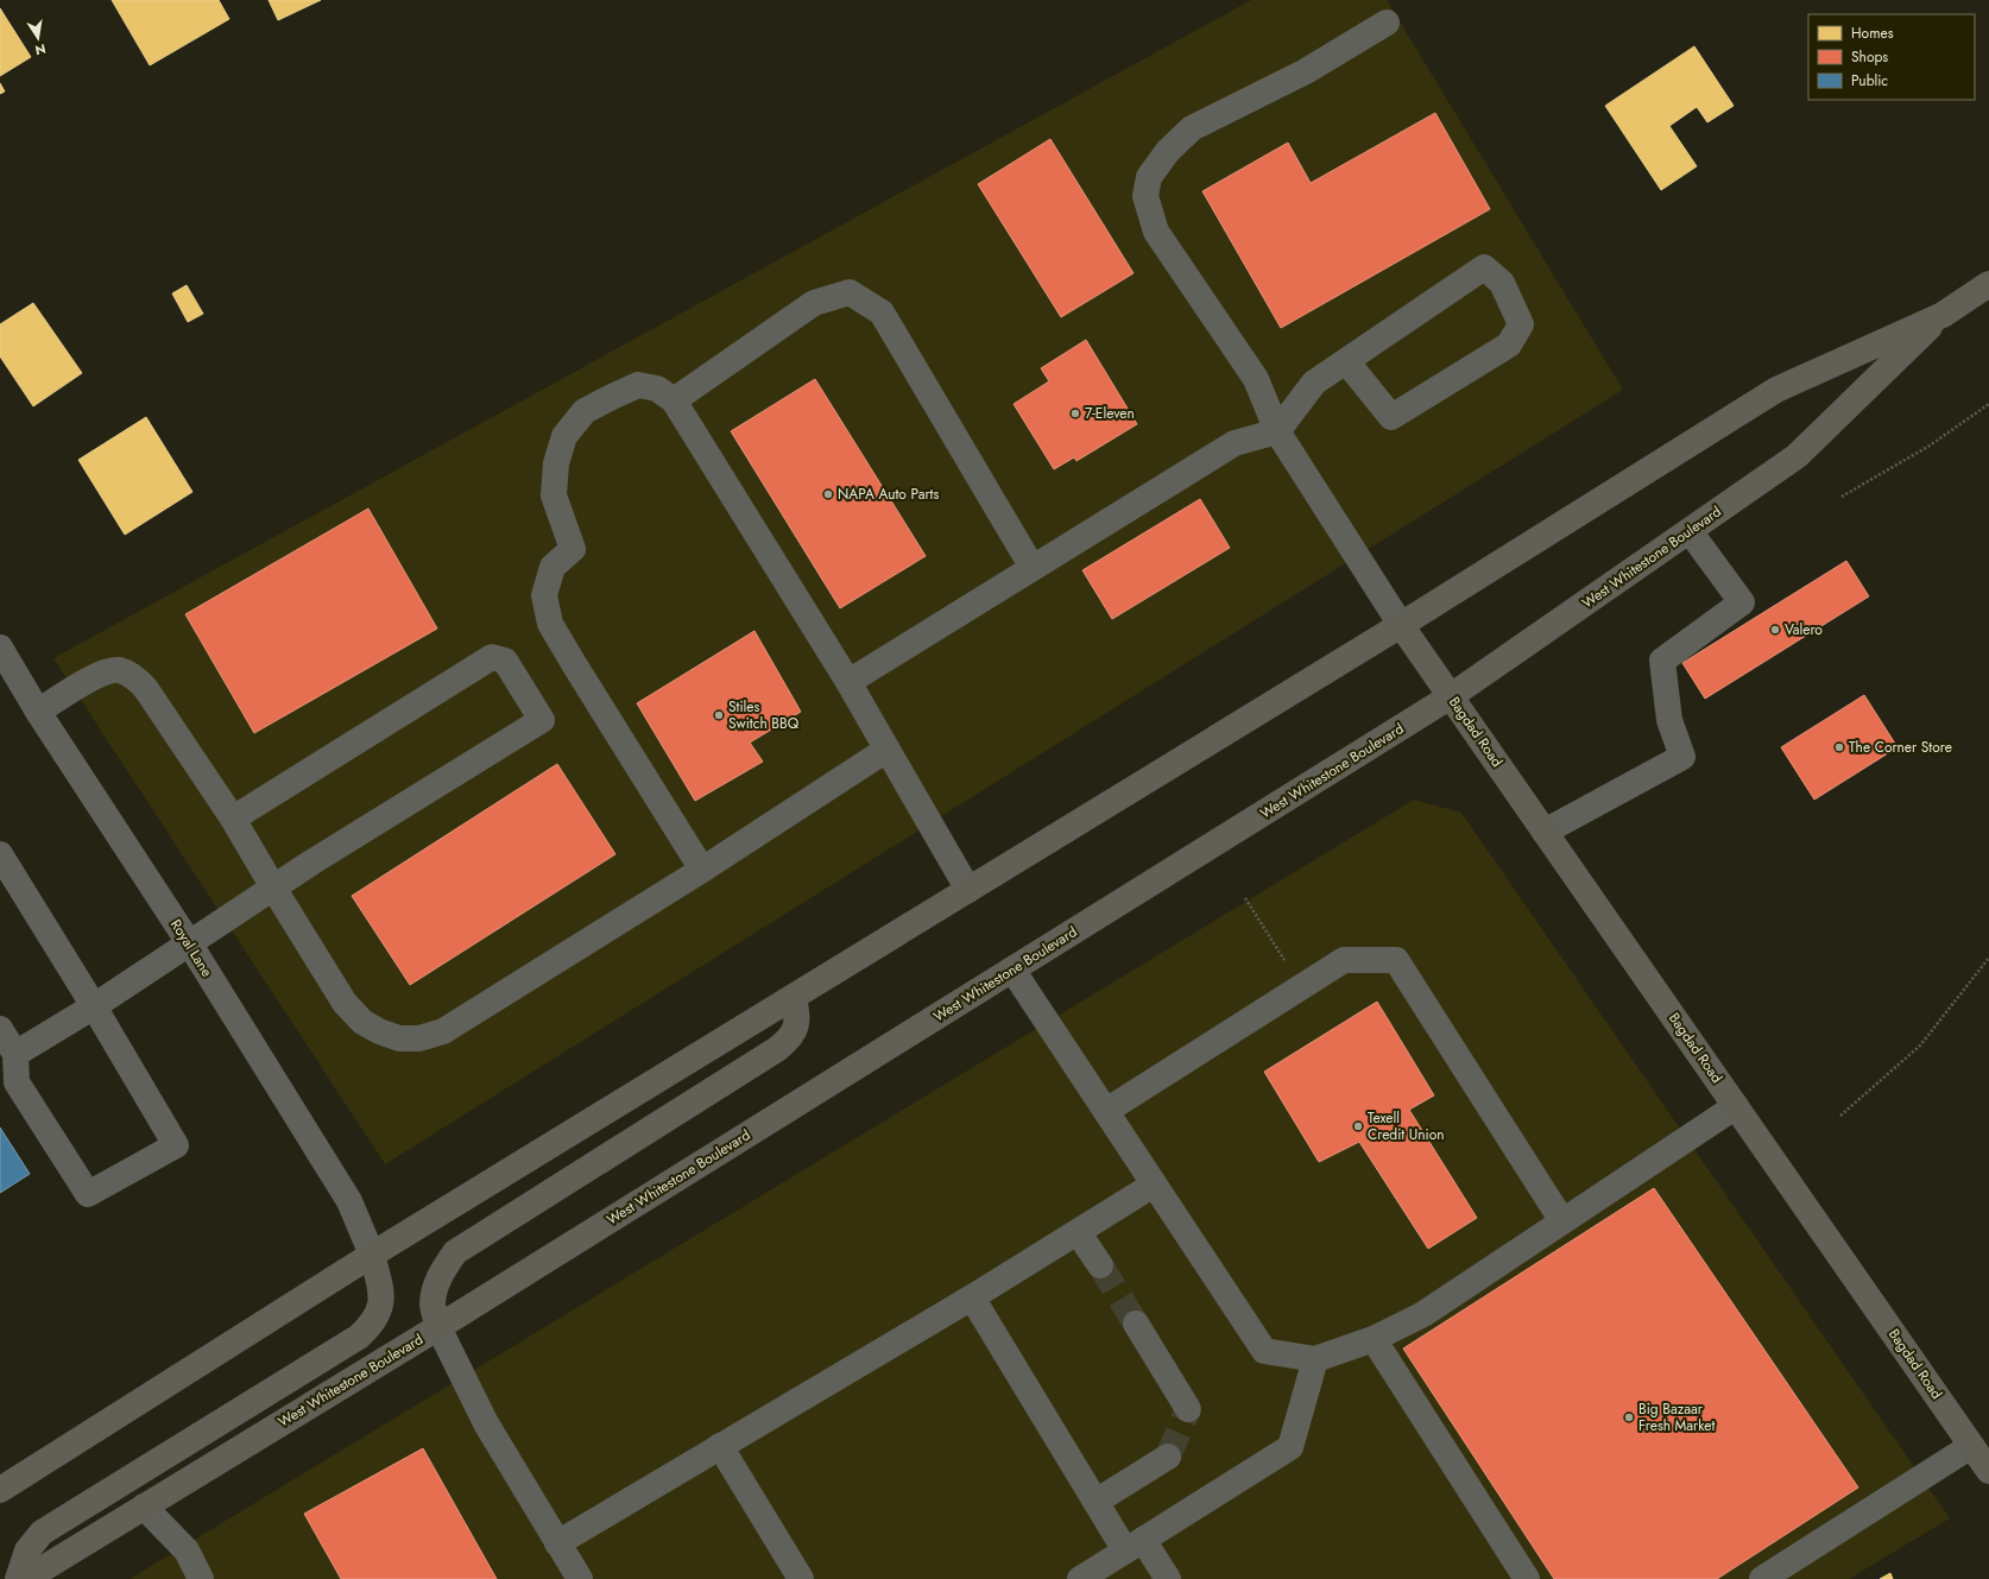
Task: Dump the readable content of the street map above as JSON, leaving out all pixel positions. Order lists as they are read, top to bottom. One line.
{"streets":{"main road":["West Whitestone Boulevard","Bagdad Road"],"street":["Royal Lane"]},"crossings":[["West Whitestone Boulevard","Bagdad Road"],["West Whitestone Boulevard","Royal Lane"]],"places":["7-Eleven","NAPA Auto Parts","Valero","Stiles Switch BBQ","The Corner Store","Texell Credit Union","Big Bazaar Fresh Market"],"legend":["Homes","Shops","Public"],"north":"bottom"}
